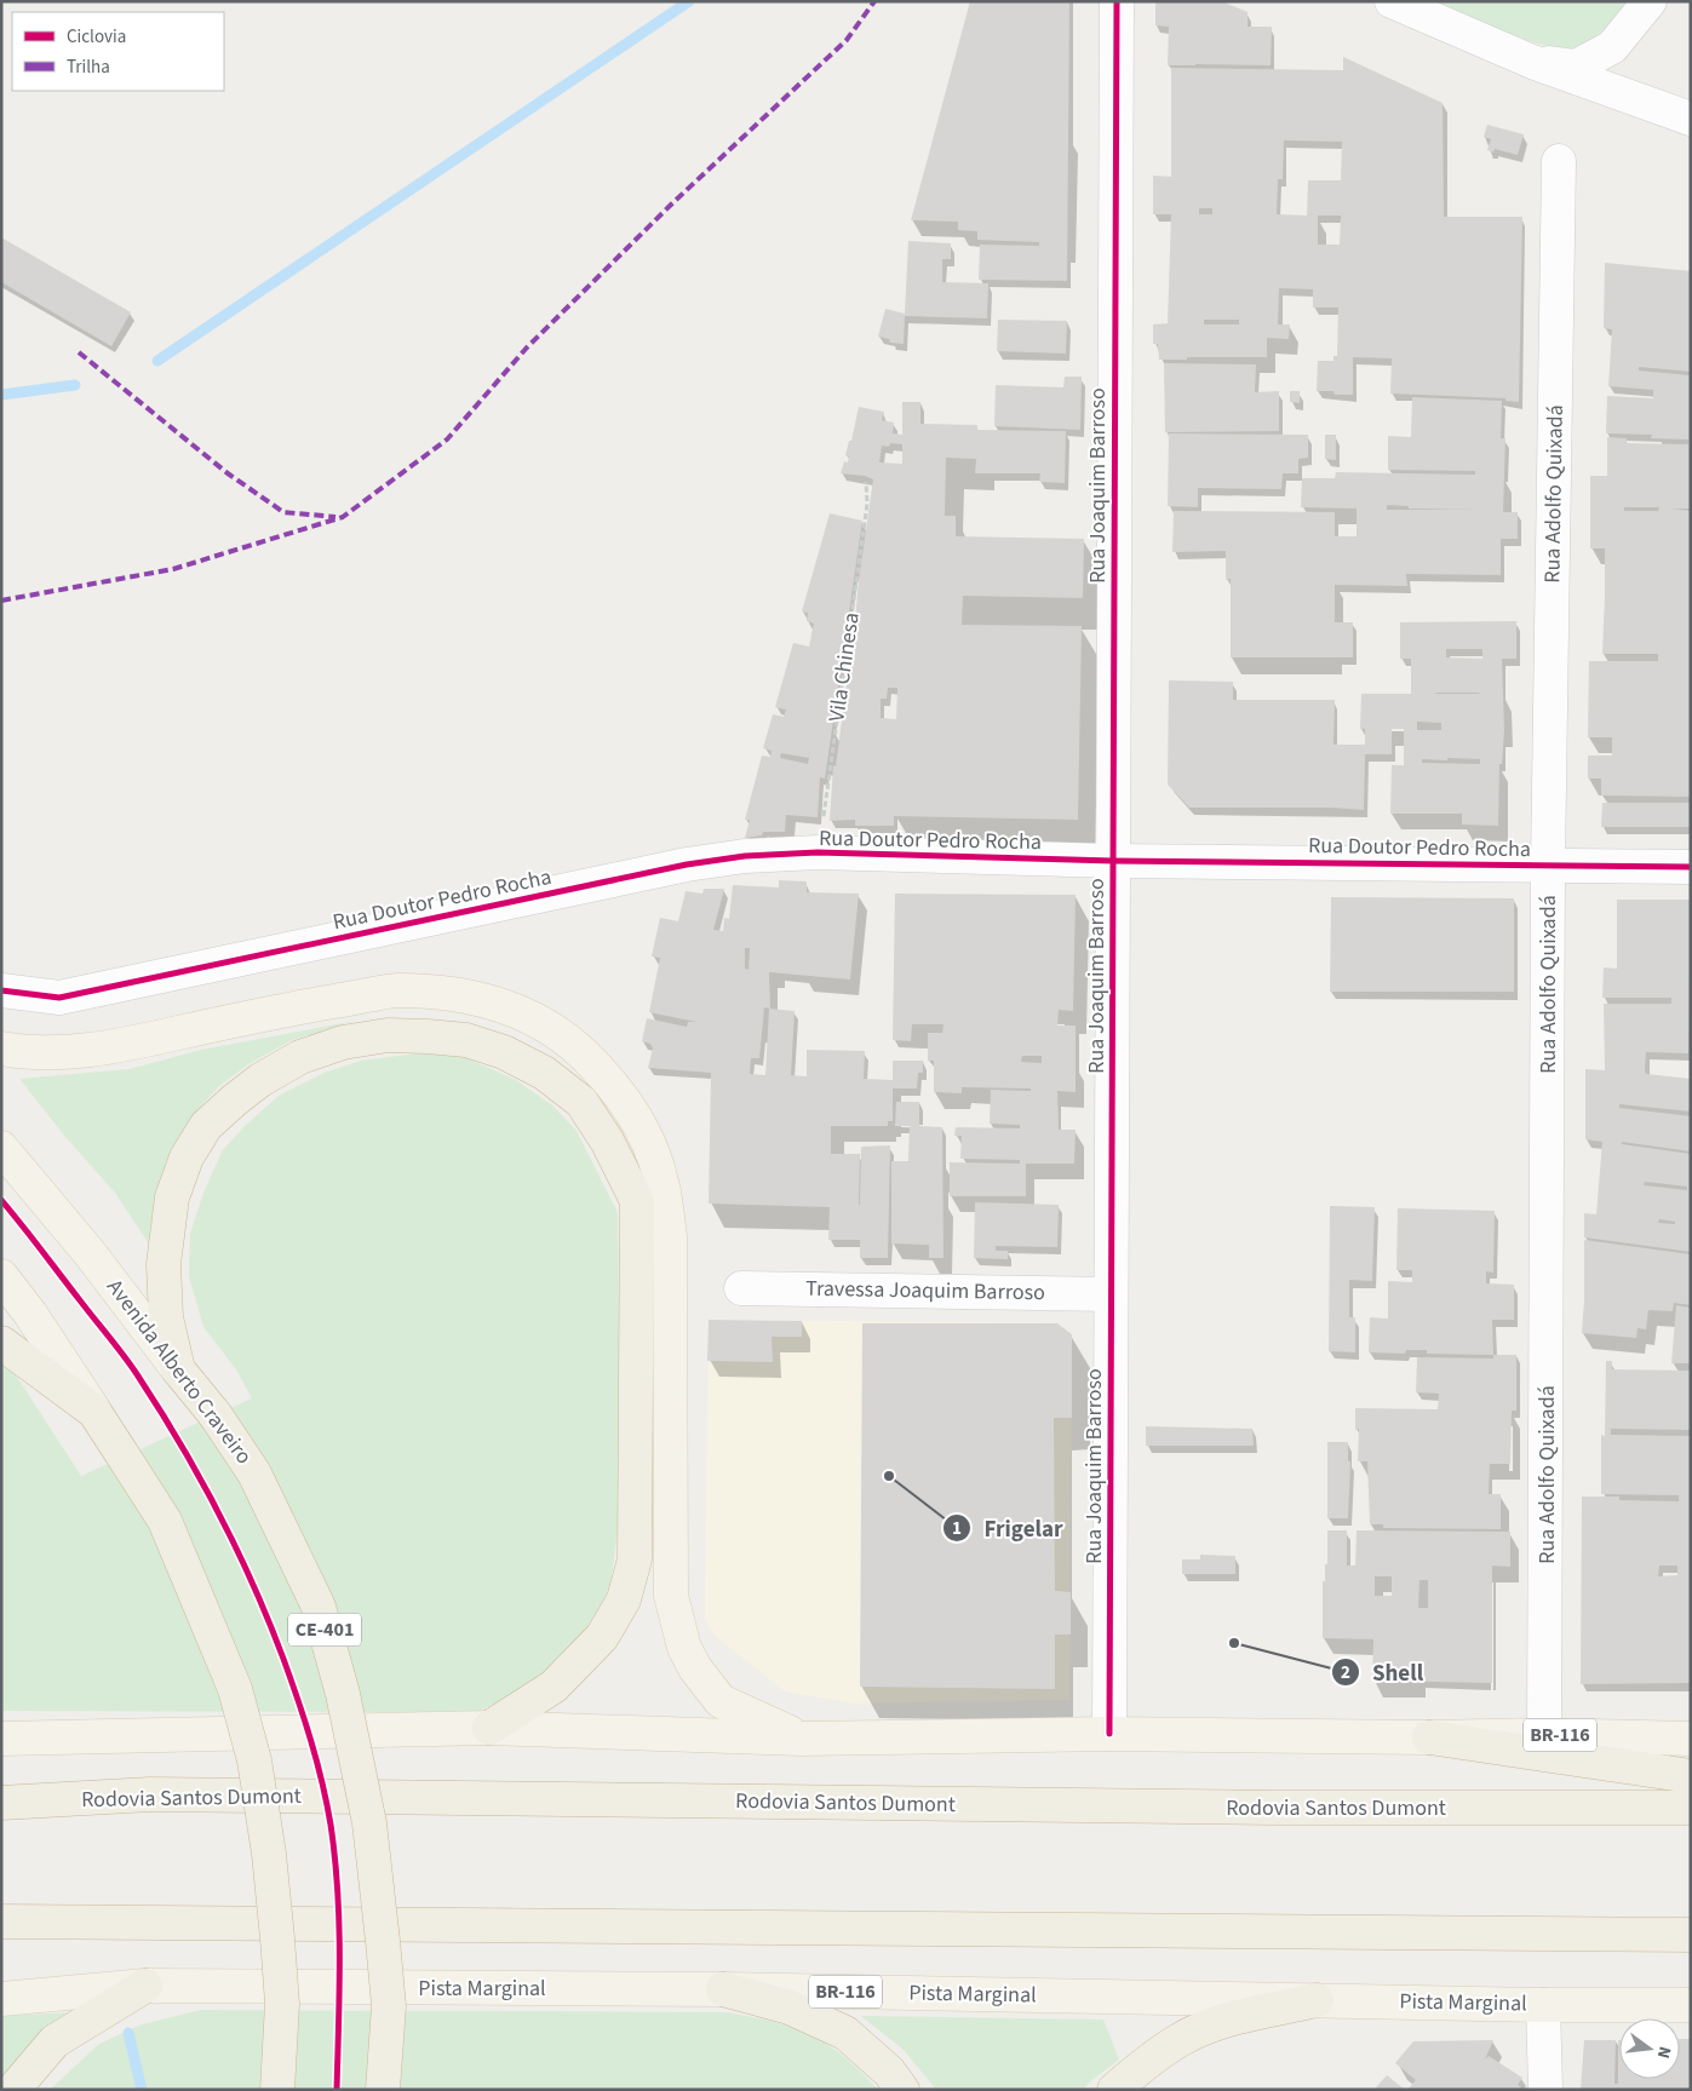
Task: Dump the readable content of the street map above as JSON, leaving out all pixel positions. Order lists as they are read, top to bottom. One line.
{"streets":{"highway":["Avenida Alberto Craveiro","CE-401","Rodovia Santos Dumont"],"main road":["BR-116","Pista Marginal"],"street":["Rua Joaquim Barroso","Rua Adolfo Quixadá","Rua Doutor Pedro Rocha","Travessa Joaquim Barroso"],"path":["Vila Chinesa"]},"crossings":[["Rua Joaquim Barroso","Rua Doutor Pedro Rocha"],["Rua Joaquim Barroso","Travessa Joaquim Barroso"],["Rua Joaquim Barroso","BR-116"],["Rua Adolfo Quixadá","Rua Doutor Pedro Rocha"],["Rua Adolfo Quixadá","BR-116"],["Vila Chinesa","Rua Doutor Pedro Rocha"]],"places":["Frigelar","Shell"],"legend":["Ciclovia","Trilha"],"north":"right"}
